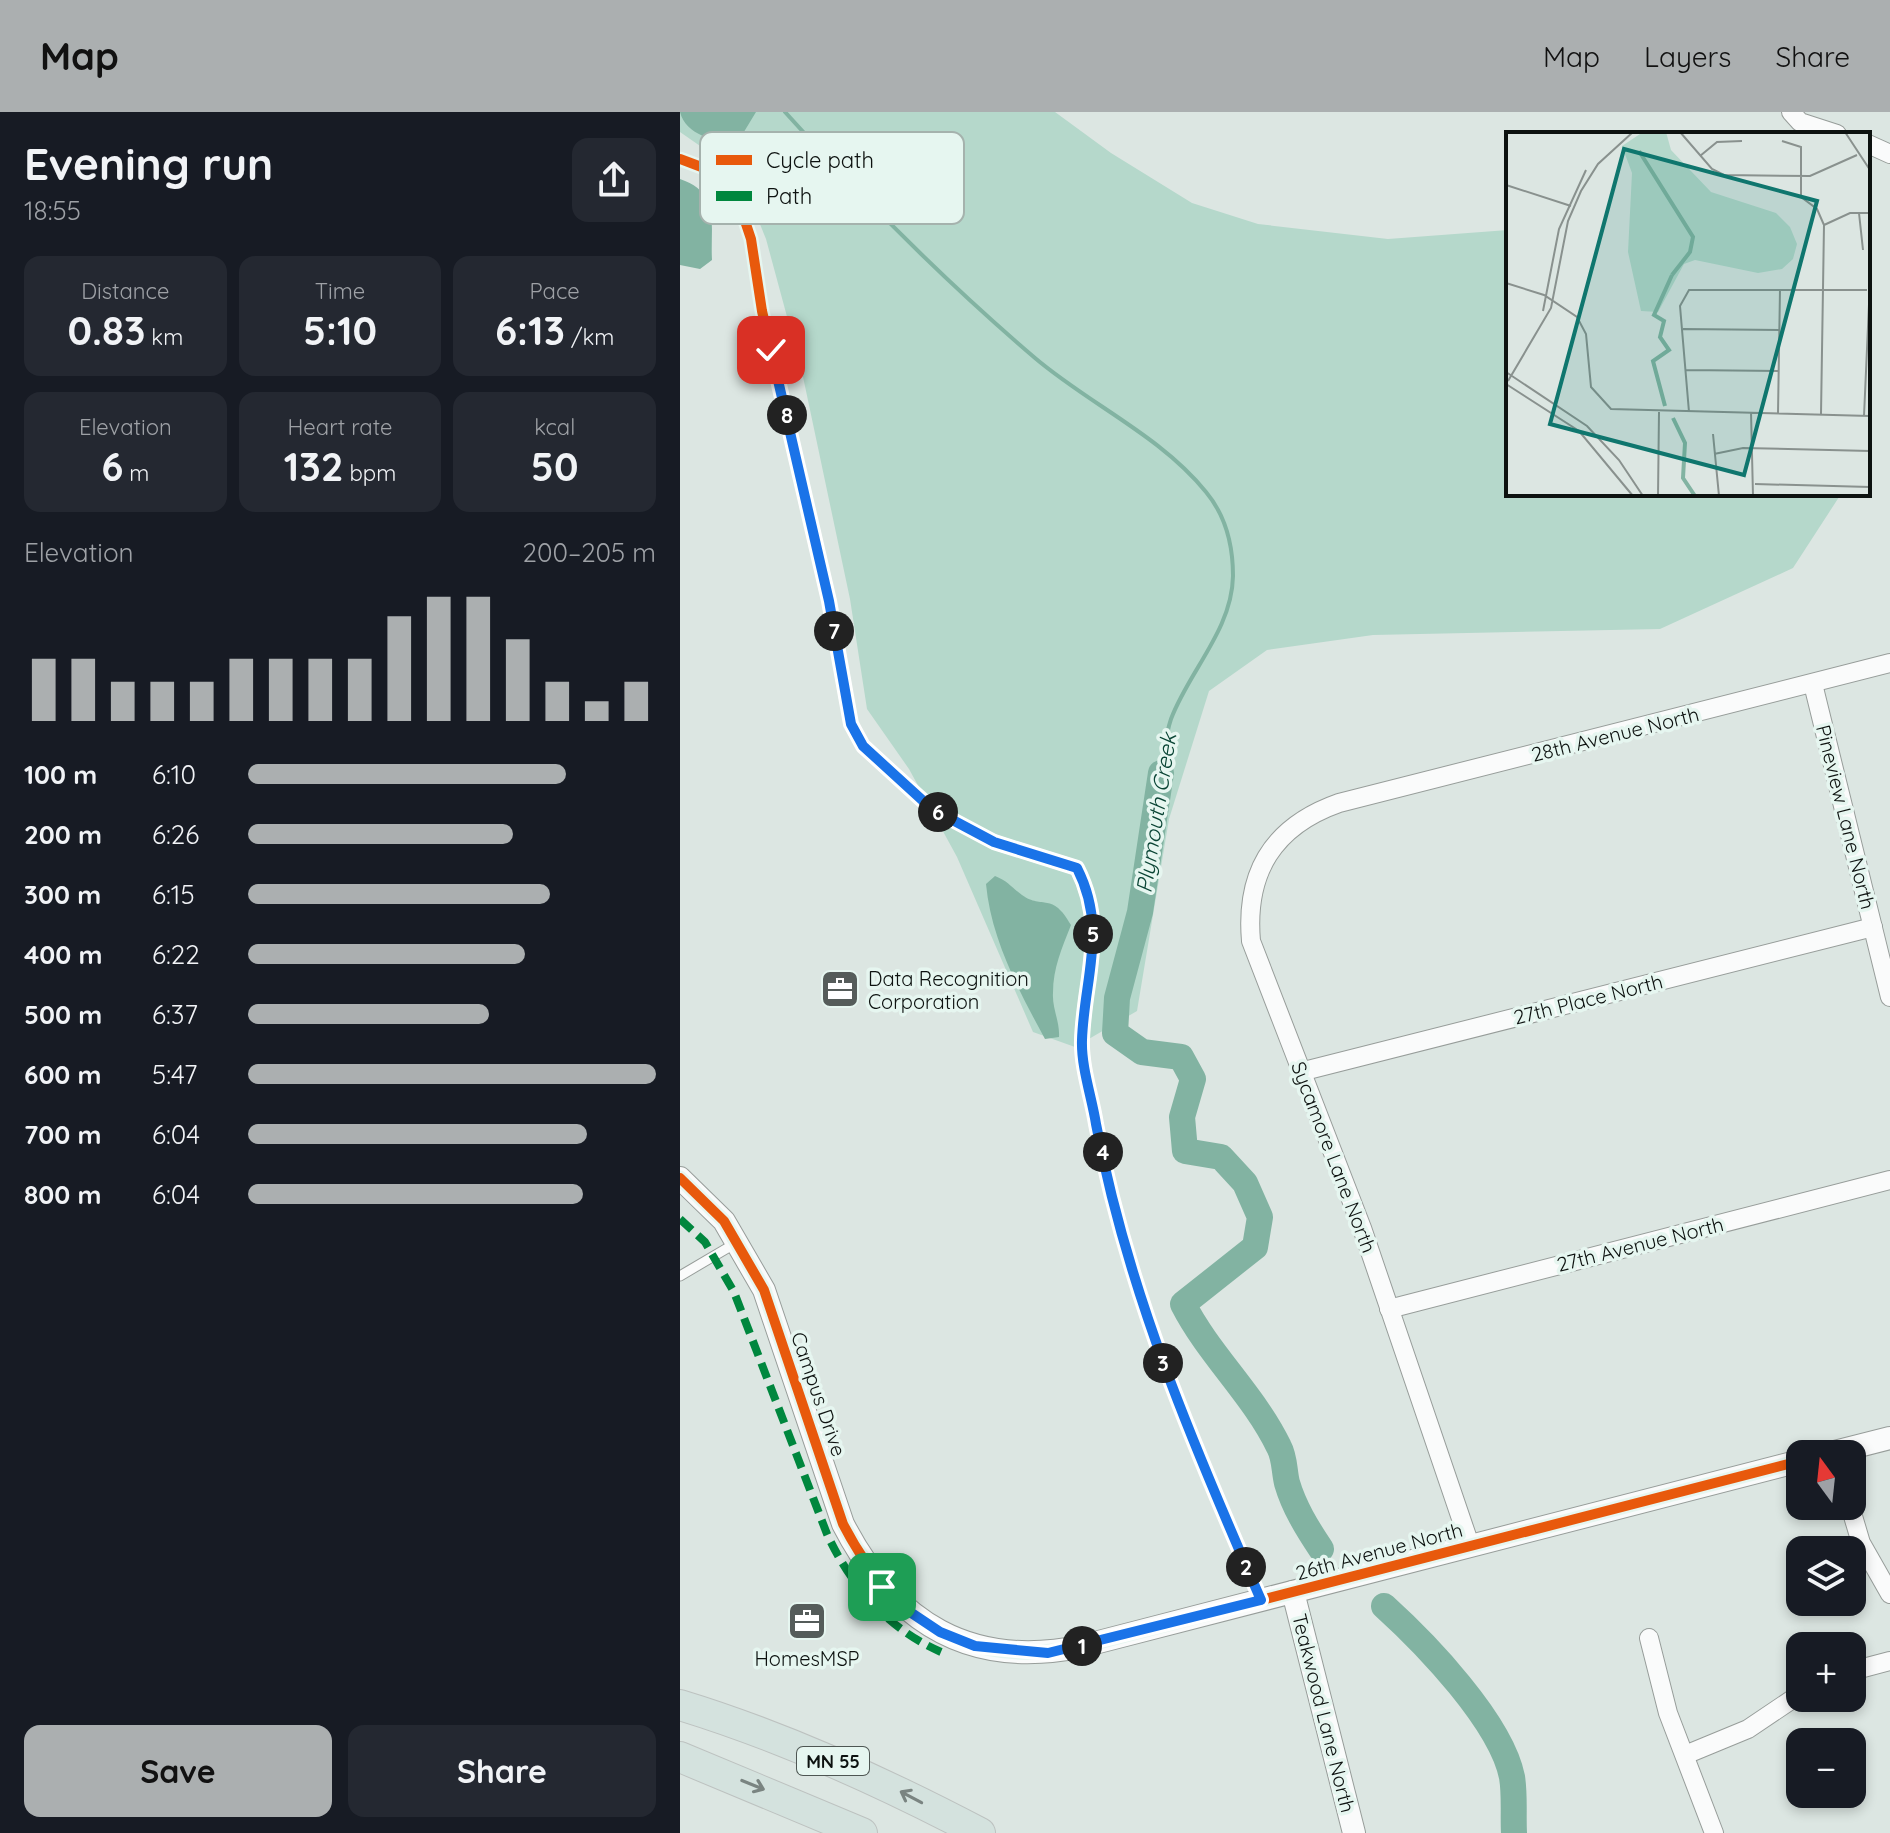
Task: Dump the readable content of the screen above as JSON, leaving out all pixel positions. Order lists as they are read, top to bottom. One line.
{"streets":{"highway":["MN 55"],"street":["28th Avenue North","Pineview Lane North","27th Place North","Sycamore Lane North","27th Avenue North","Campus Drive","26th Avenue North","Teakwood Lane North"]},"crossings":[["28th Avenue North","Pineview Lane North"],["28th Avenue North","Sycamore Lane North"],["Pineview Lane North","27th Place North"],["27th Place North","Sycamore Lane North"],["Sycamore Lane North","27th Avenue North"],["Sycamore Lane North","26th Avenue North"],["Campus Drive","26th Avenue North"],["26th Avenue North","Teakwood Lane North"]],"water":["Plymouth Creek"],"places":{"office":["Data Recognition Corporation","HomesMSP"]},"legend":["Cycle path","Path"],"north":"top","page":{"header":"Map","nav":["Map","Layers","Share"],"heading":["Evening run","18:55"],"stats":[["Distance","0.83 km"],["Time","5:10"],["Pace","6:13 /km"],["Elevation","6 m"],["Heart rate","132 bpm"],["kcal","50"]],"pins":["8","7","6","5","4","3","2","1"],"chart":["Elevation","200–205 m"],"list":[{"name":"100 m","note":"6:10"},{"name":"200 m","note":"6:26"},{"name":"300 m","note":"6:15"},{"name":"400 m","note":"6:22"},{"name":"500 m","note":"6:37"},{"name":"600 m","note":"5:47"},{"name":"700 m","note":"6:04"},{"name":"800 m","note":"6:04"}],"map_buttons":["+","−"],"buttons":["Save","Share"]}}
